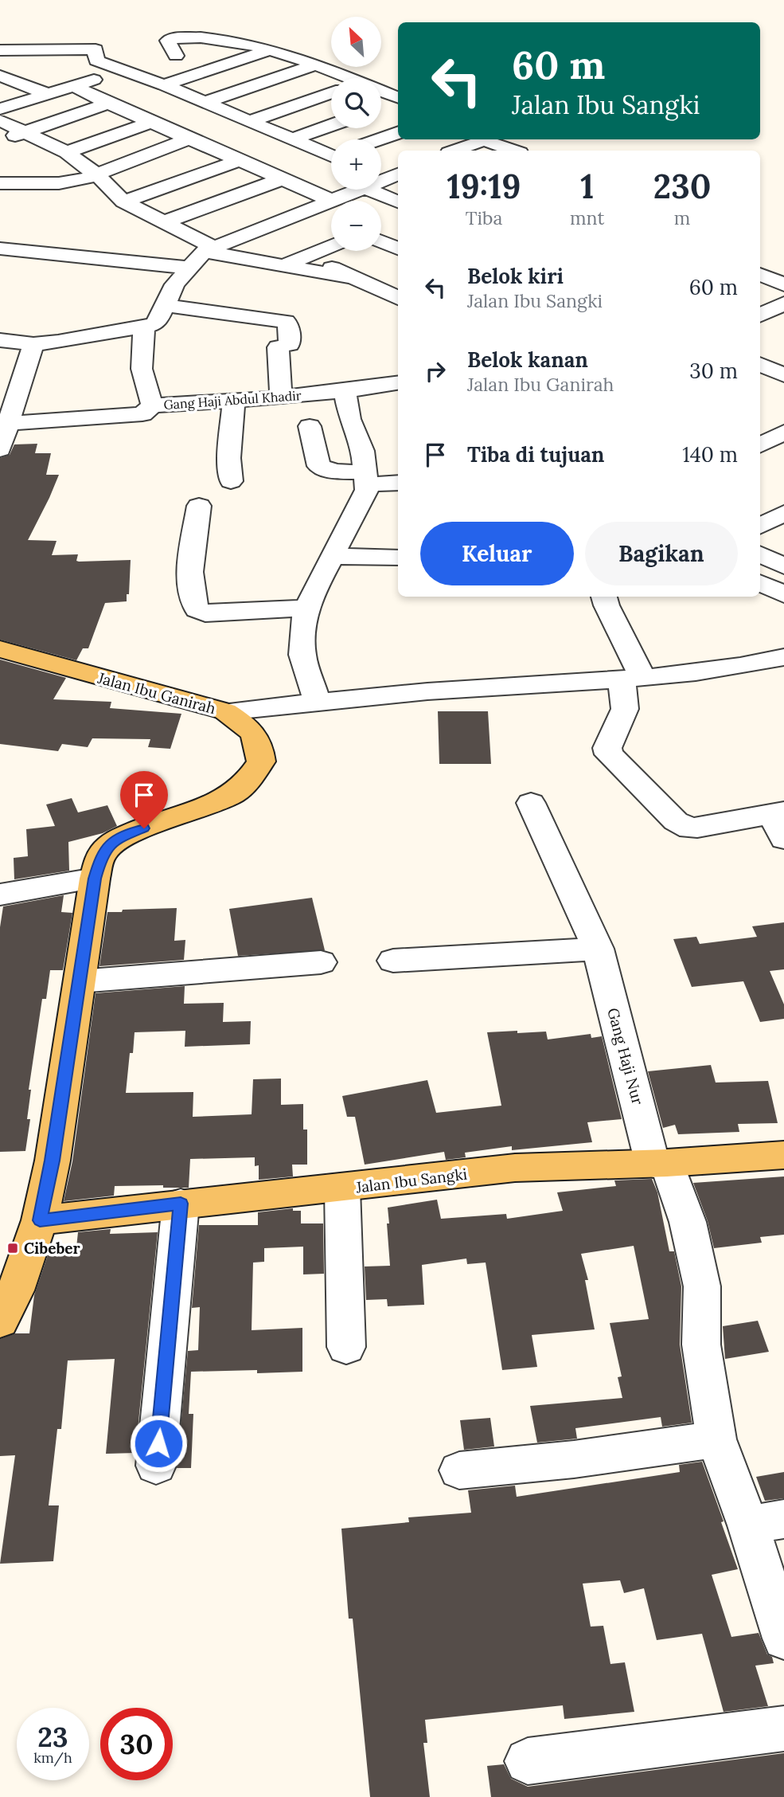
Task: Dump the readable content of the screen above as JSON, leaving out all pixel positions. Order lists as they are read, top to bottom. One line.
{"streets":{"main road":["Jalan Ibu Ganirah","Jalan Ibu Sangki"],"street":["Gang Haji Abdul Khadir","Gang Haji Nur"]},"crossings":[["Jalan Ibu Ganirah","Jalan Ibu Sangki"],["Gang Haji Nur","Jalan Ibu Sangki"]],"places":{"transit":["Cibeber"]},"north":"top left","page":{"map_buttons":["+","−"],"turn":["60 m","Jalan Ibu Sangki"],"eta":["19:19","Tiba","1","mnt","230","m"],"list":[{"name":"Belok kiri","note":"Jalan Ibu Sangki","value":"60 m"},{"name":"Belok kanan","note":"Jalan Ibu Ganirah","value":"30 m"},{"name":"Tiba di tujuan","value":"140 m"}],"buttons":["Keluar","Bagikan"],"speed":"23 km/h","limit":"30"}}
